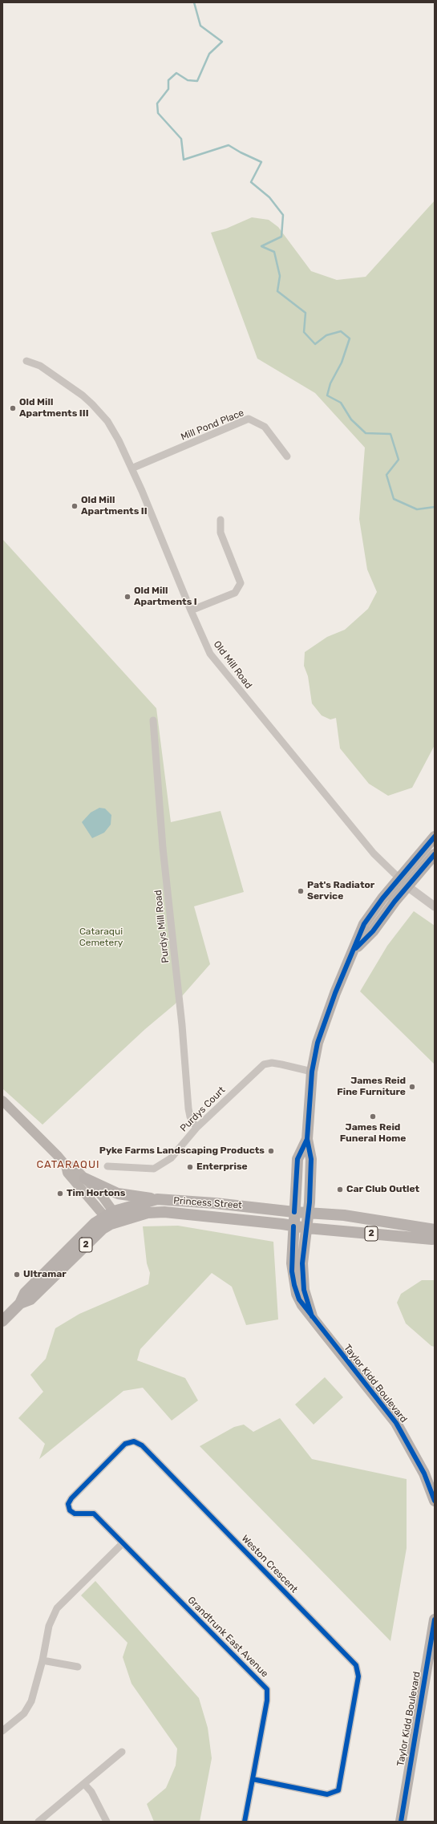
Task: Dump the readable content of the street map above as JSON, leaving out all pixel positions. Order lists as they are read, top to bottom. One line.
{"streets":{"main road":["Princess Street","2","Taylor Kidd Boulevard"],"street":["Mill Pond Place","Old Mill Road","Purdys Mill Road","Purdys Court","Weston Crescent","Grandtrunk East Avenue"]},"crossings":[["Mill Pond Place","Old Mill Road"],["Purdys Mill Road","Purdys Court"],["Princess Street","Taylor Kidd Boulevard"],["Weston Crescent","Grandtrunk East Avenue"]],"districts":["CATARAQUI"],"parks":["Cataraqui Cemetery"],"places":["Old Mill Apartments III","Old Mill Apartments II","Old Mill Apartments I","Pat's Radiator Service","James Reid Fine Furniture","James Reid Funeral Home","Pyke Farms Landscaping Products","Enterprise","Car Club Outlet","Tim Hortons","Ultramar"]}
